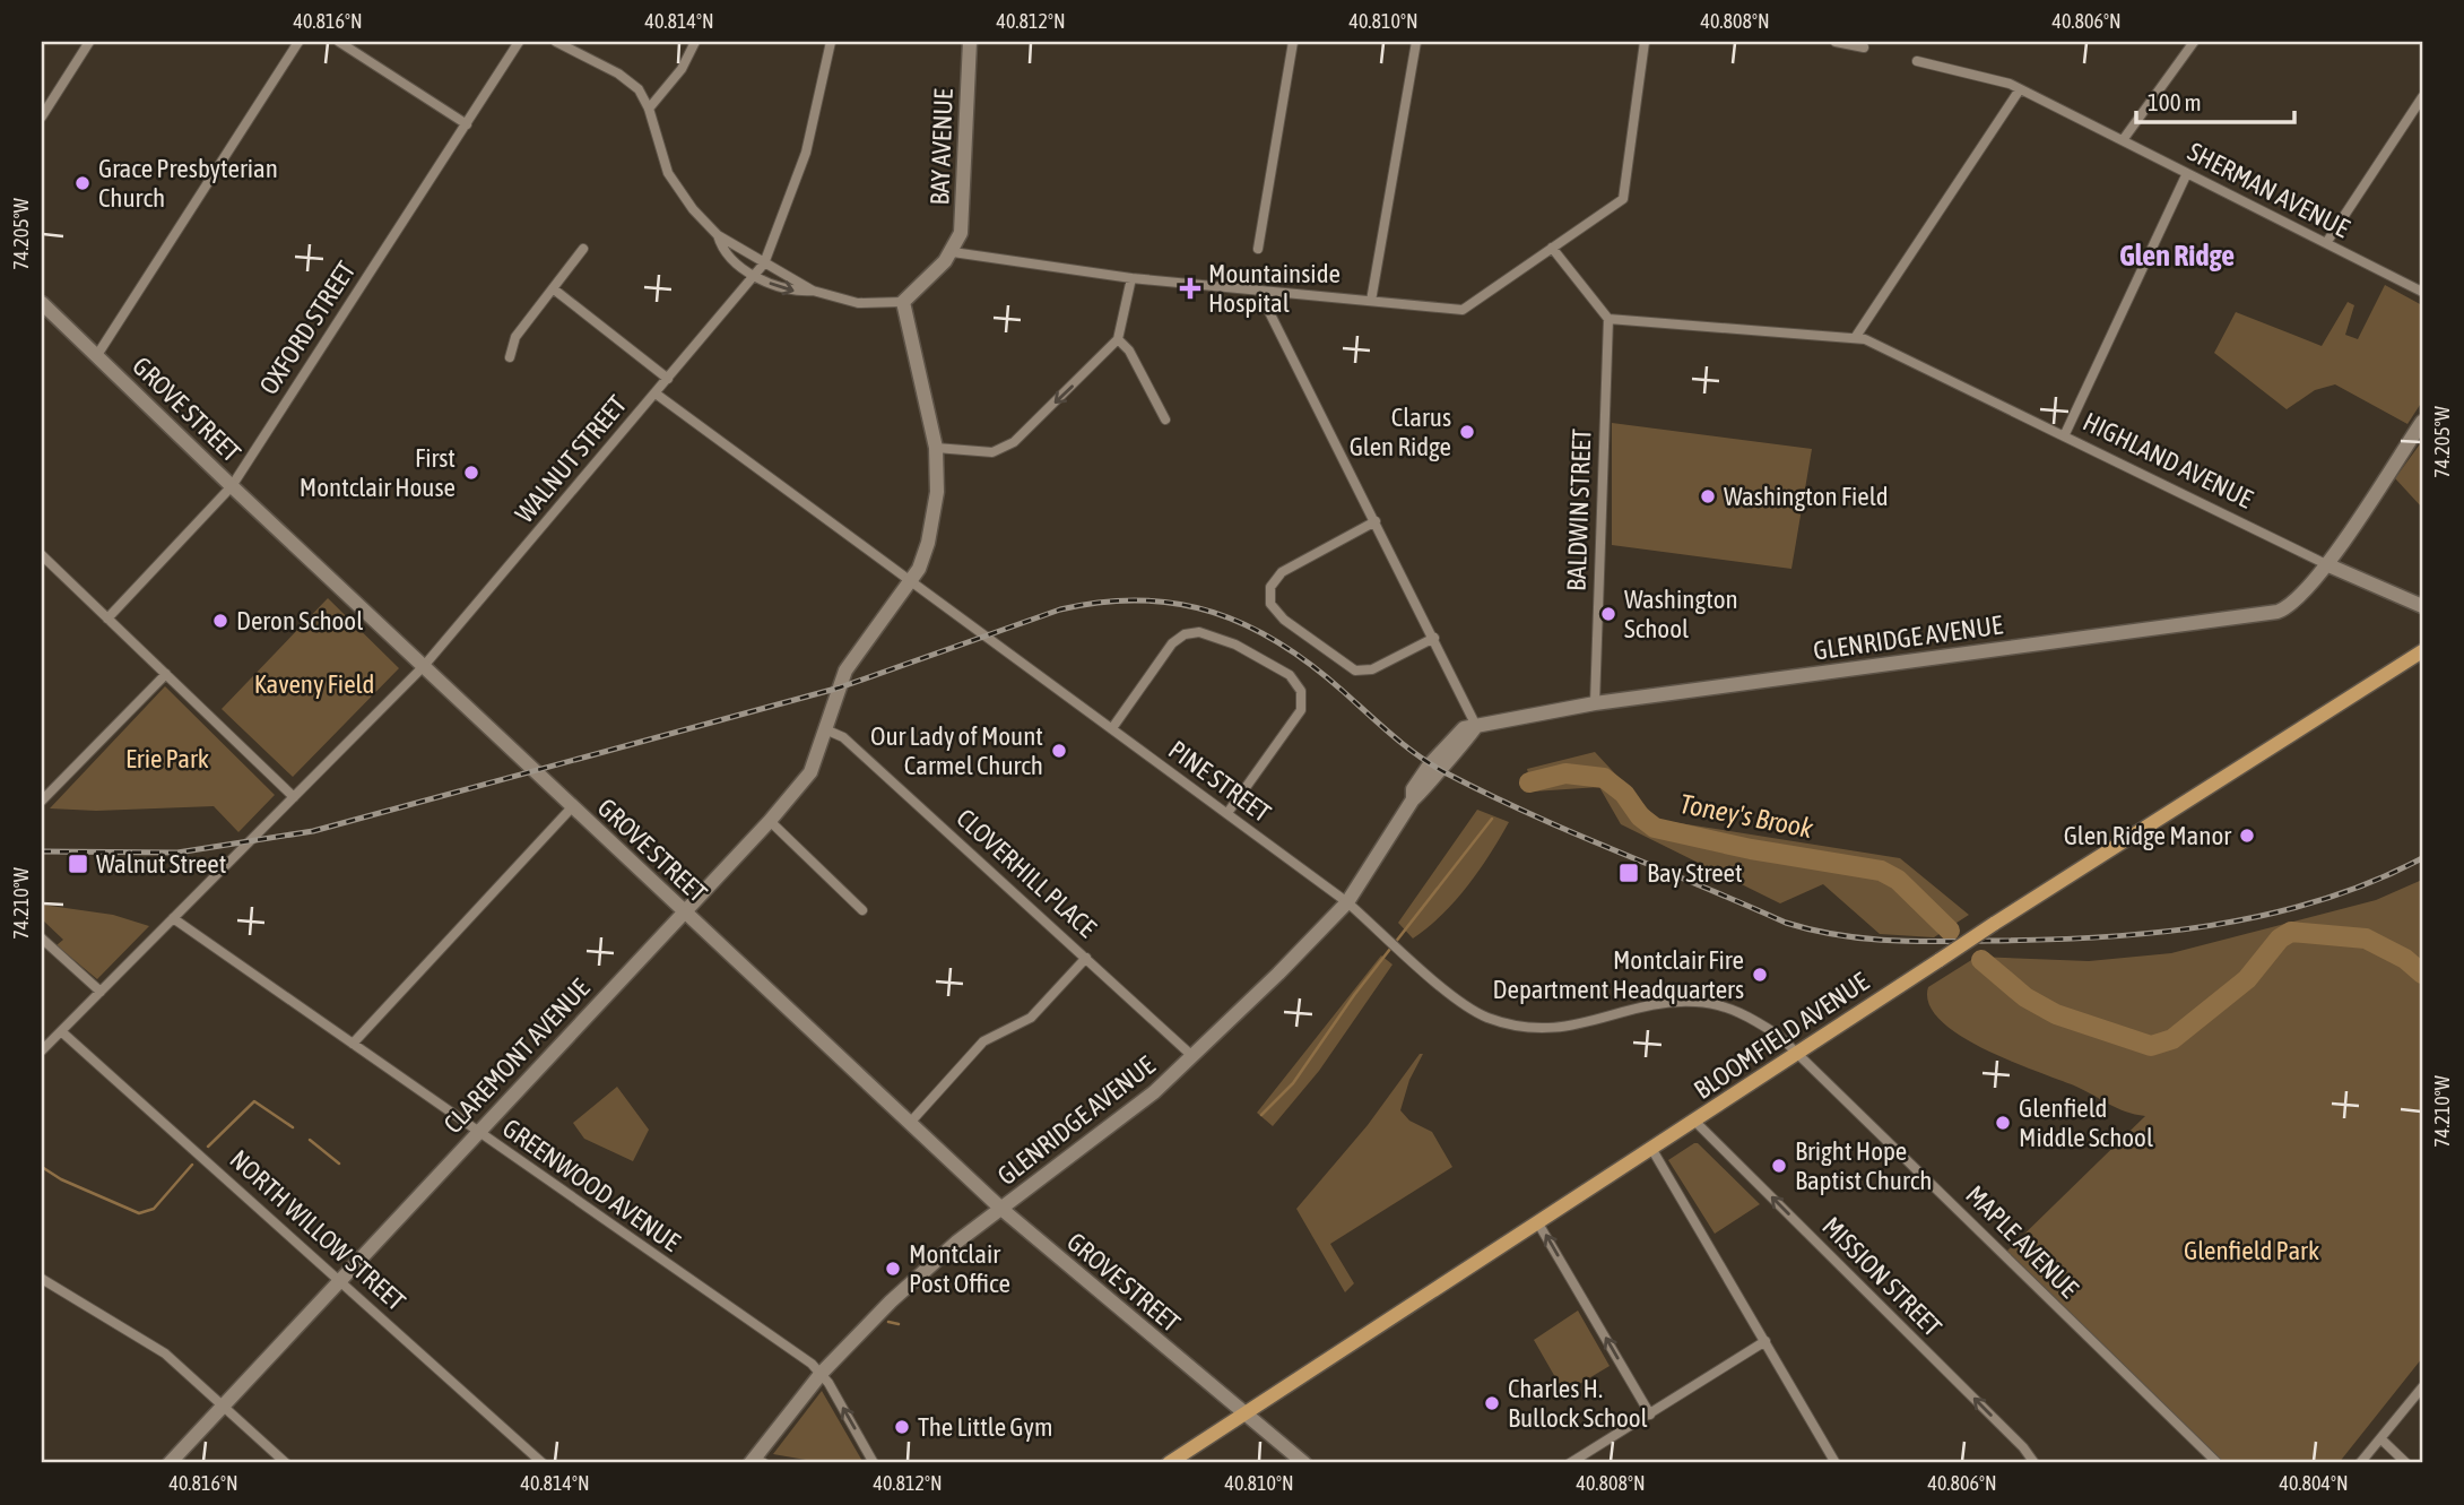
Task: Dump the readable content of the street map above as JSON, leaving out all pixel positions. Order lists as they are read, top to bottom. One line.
{"streets":{"main road":["BLOOMFIELD AVENUE"],"street":["BAY AVENUE","SHERMAN AVENUE","OXFORD STREET","GROVE STREET","WALNUT STREET","HIGHLAND AVENUE","BALDWIN STREET","GLENRIDGE AVENUE","PINE STREET","CLOVERHILL PLACE","CLAREMONT AVENUE","GREENWOOD AVENUE","NORTH WILLOW STREET","MAPLE AVENUE","MISSION STREET"]},"crossings":[["OXFORD STREET","GROVE STREET"],["GROVE STREET","WALNUT STREET"],["GROVE STREET","GLENRIDGE AVENUE"],["GROVE STREET","BLOOMFIELD AVENUE"],["GROVE STREET","CLAREMONT AVENUE"],["WALNUT STREET","PINE STREET"],["WALNUT STREET","GREENWOOD AVENUE"],["WALNUT STREET","NORTH WILLOW STREET"],["HIGHLAND AVENUE","BALDWIN STREET"],["HIGHLAND AVENUE","GLENRIDGE AVENUE"],["BALDWIN STREET","GLENRIDGE AVENUE"],["GLENRIDGE AVENUE","PINE STREET"],["GLENRIDGE AVENUE","CLOVERHILL PLACE"],["GLENRIDGE AVENUE","GREENWOOD AVENUE"],["PINE STREET","BLOOMFIELD AVENUE"],["PINE STREET","CLAREMONT AVENUE"],["PINE STREET","MAPLE AVENUE"],["CLOVERHILL PLACE","CLAREMONT AVENUE"],["BLOOMFIELD AVENUE","MAPLE AVENUE"],["BLOOMFIELD AVENUE","MISSION STREET"],["CLAREMONT AVENUE","GREENWOOD AVENUE"],["CLAREMONT AVENUE","NORTH WILLOW STREET"]],"one_way":["MISSION STREET"],"districts":["Glen Ridge"],"water":["Toney's Brook"],"parks":["Kaveny Field","Erie Park","Glenfield Park"],"places":{"other":["Grace Presbyterian Church","Clarus Glen Ridge","First Montclair House","Washington Field","Washington School","Deron School","Our Lady of Mount Carmel Church","Glen Ridge Manor","Montclair Fire Department Headquarters","Glenfield Middle School","Bright Hope Baptist Church","Montclair Post Office","Charles H. Bullock School","The Little Gym"],"health":["Mountainside Hospital"],"transit":["Walnut Street","Bay Street"]},"scale_bar":"100 m","coordinates":["40.816°N","40.814°N","40.812°N","40.810°N","40.808°N","40.806°N","74.205°W","74.210°W","40.804°N"]}
